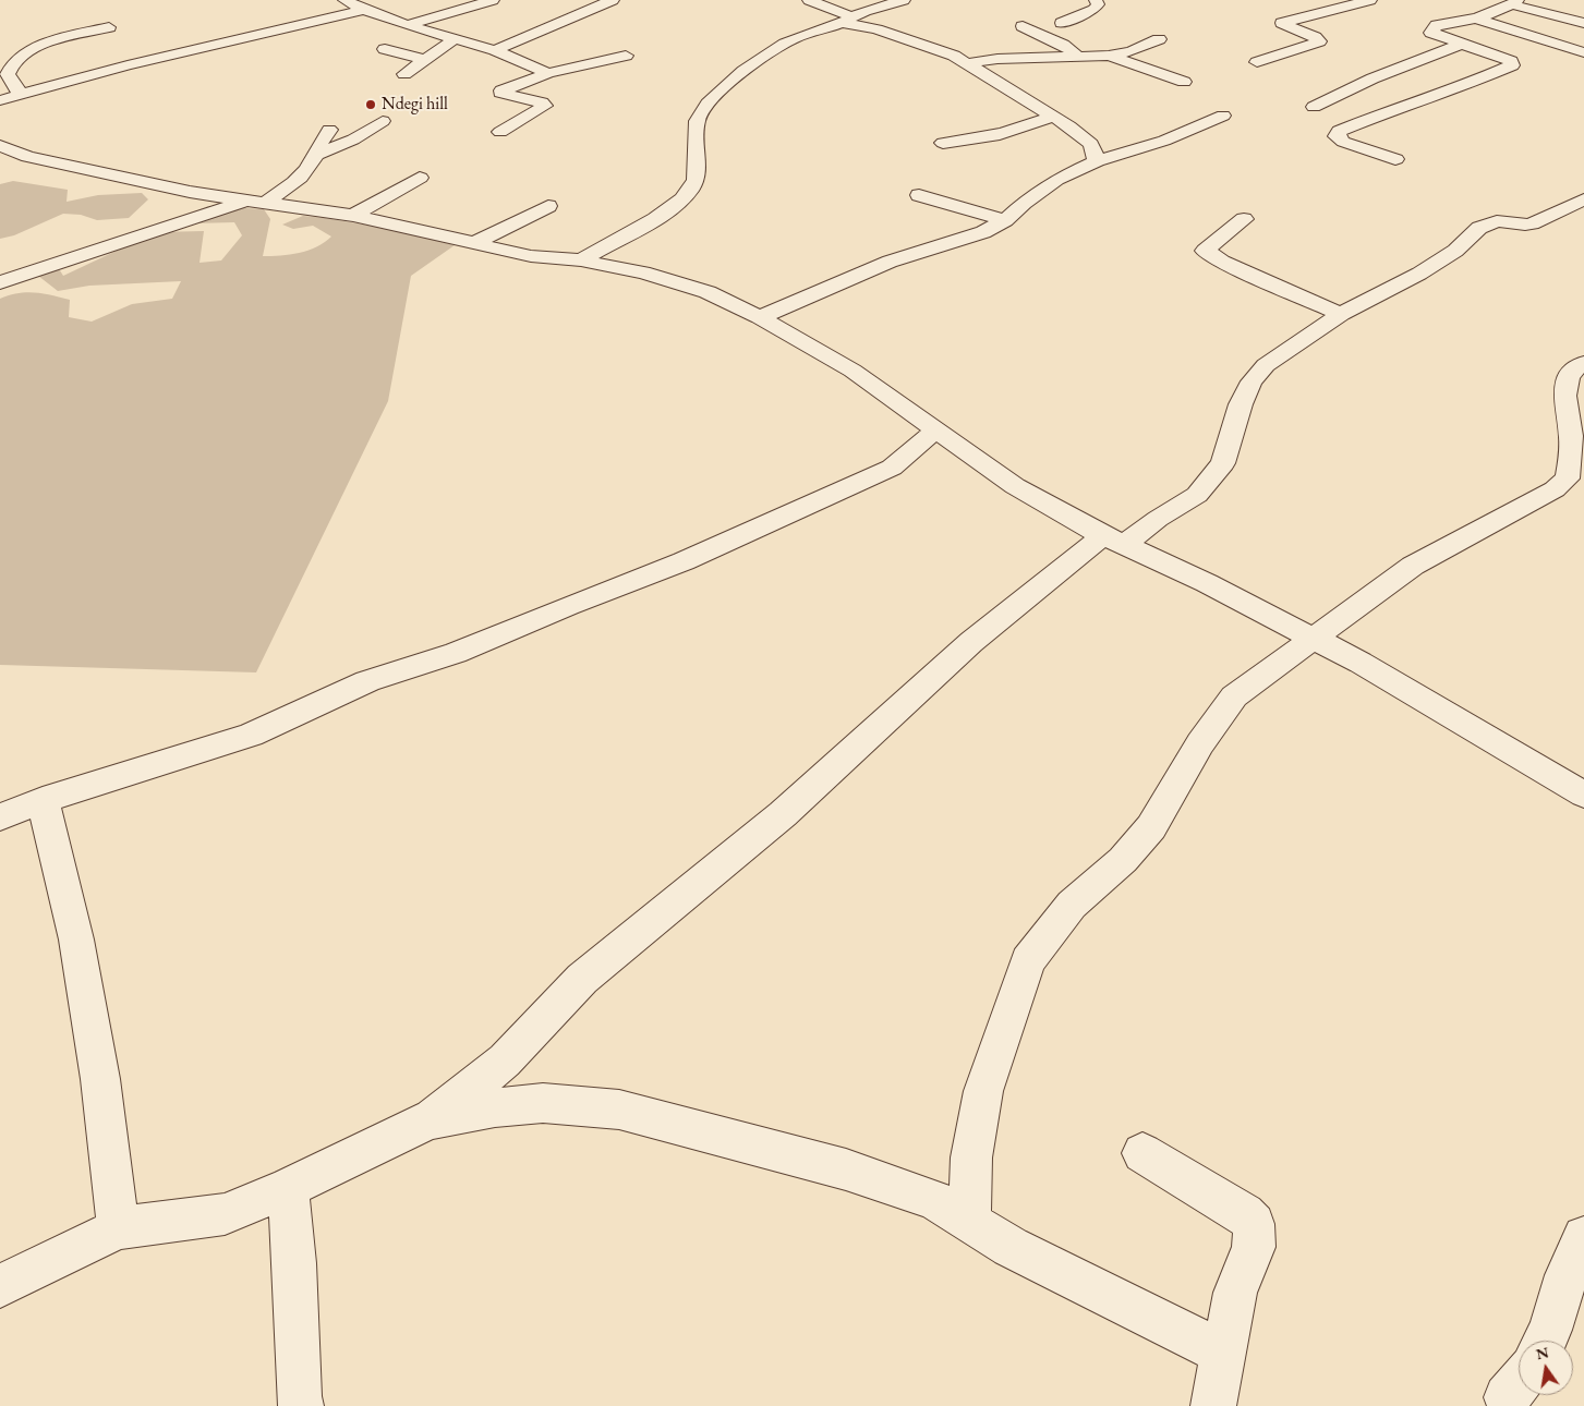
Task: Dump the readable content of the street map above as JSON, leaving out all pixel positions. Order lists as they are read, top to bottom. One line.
{"places":["Ndegi hill"],"north":"top"}
